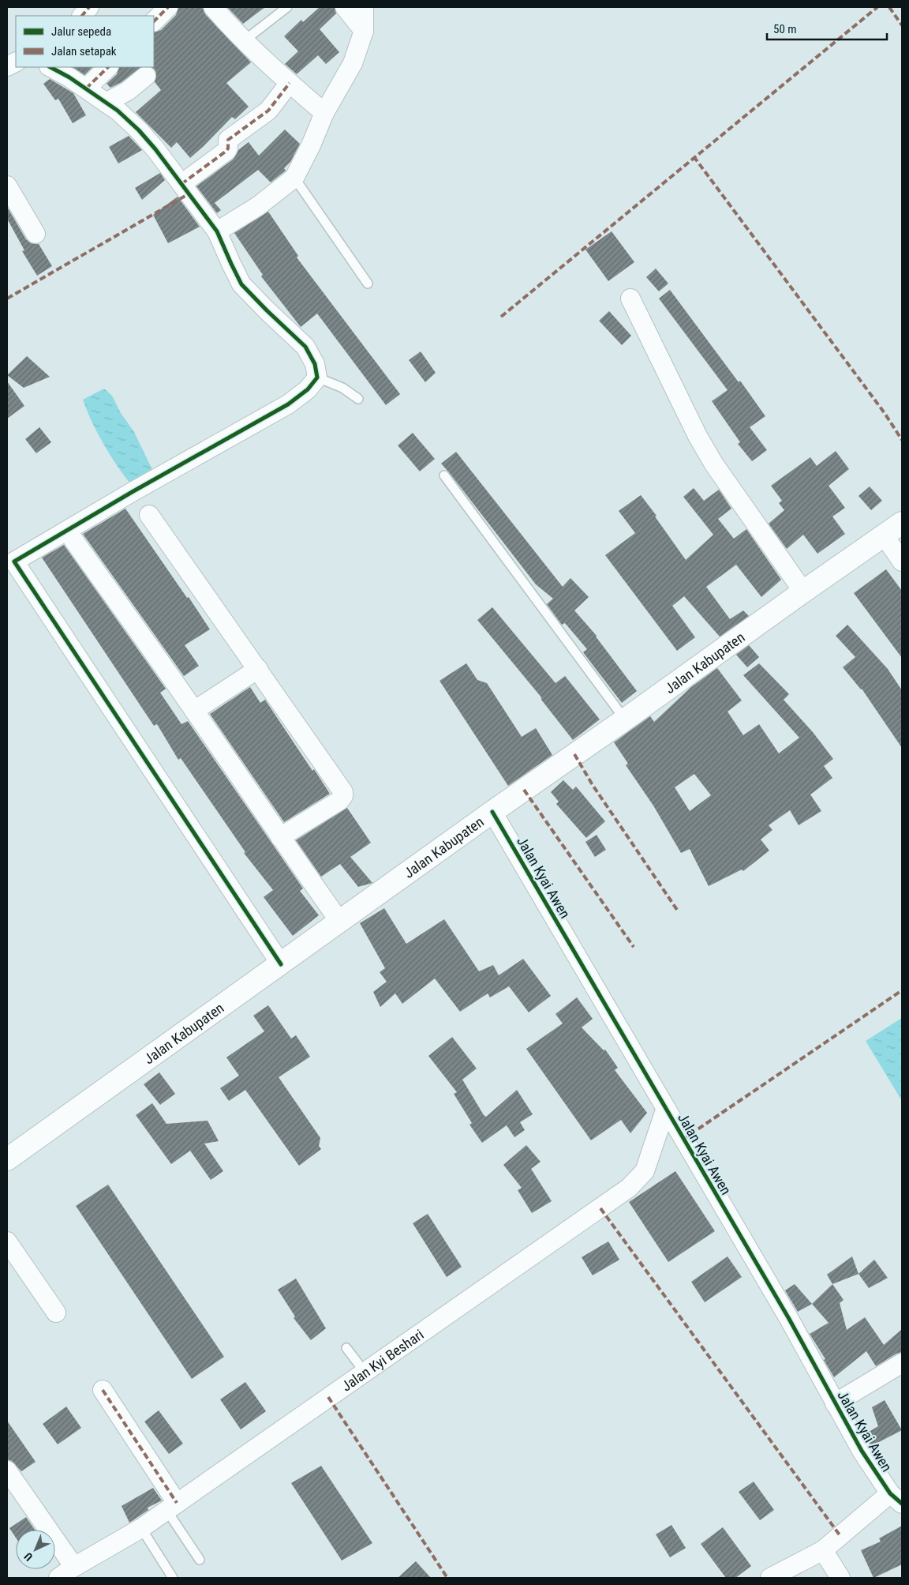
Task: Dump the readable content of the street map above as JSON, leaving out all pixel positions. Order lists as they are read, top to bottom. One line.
{"streets":{"main road":["Jalan Kabupaten"],"street":["Jalan Kyai Awen","Jalan Kyi Beshari"]},"crossings":[["Jalan Kabupaten","Jalan Kyai Awen"],["Jalan Kyai Awen","Jalan Kyi Beshari"]],"legend":["Jalur sepeda","Jalan setapak"],"scale_bar":"50 m","north":"bottom left"}
